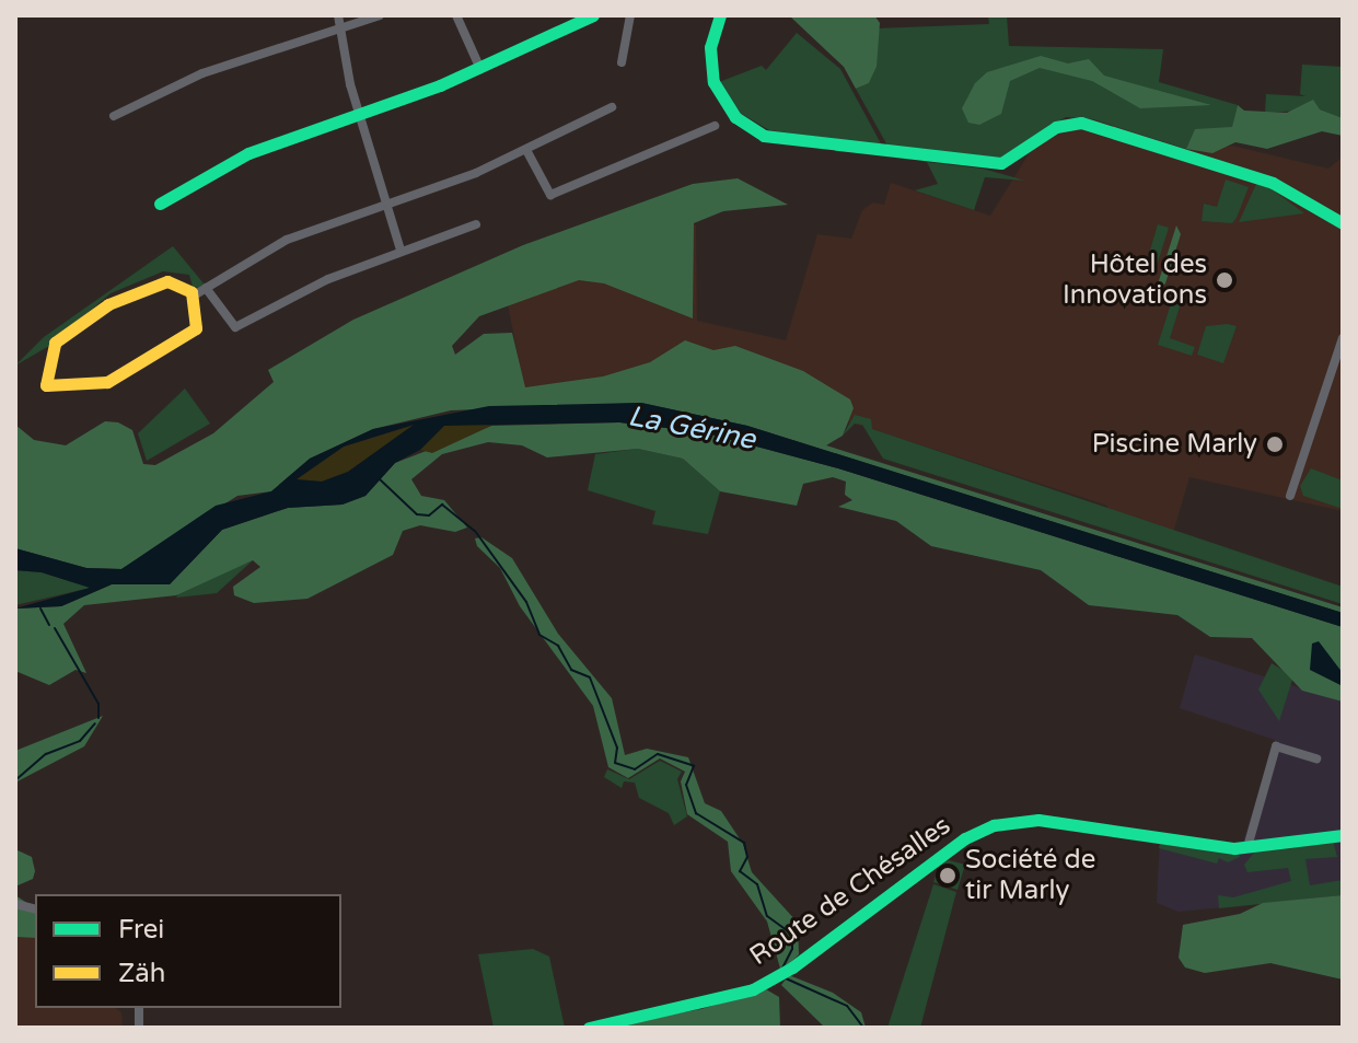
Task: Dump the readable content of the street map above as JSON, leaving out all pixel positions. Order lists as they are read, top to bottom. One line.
{"streets":{"street":["Route de Chésalles"]},"water":["La Gérine"],"places":["Hôtel des Innovations","Piscine Marly","Société de tir Marly"],"legend":["Frei","Zäh"]}
